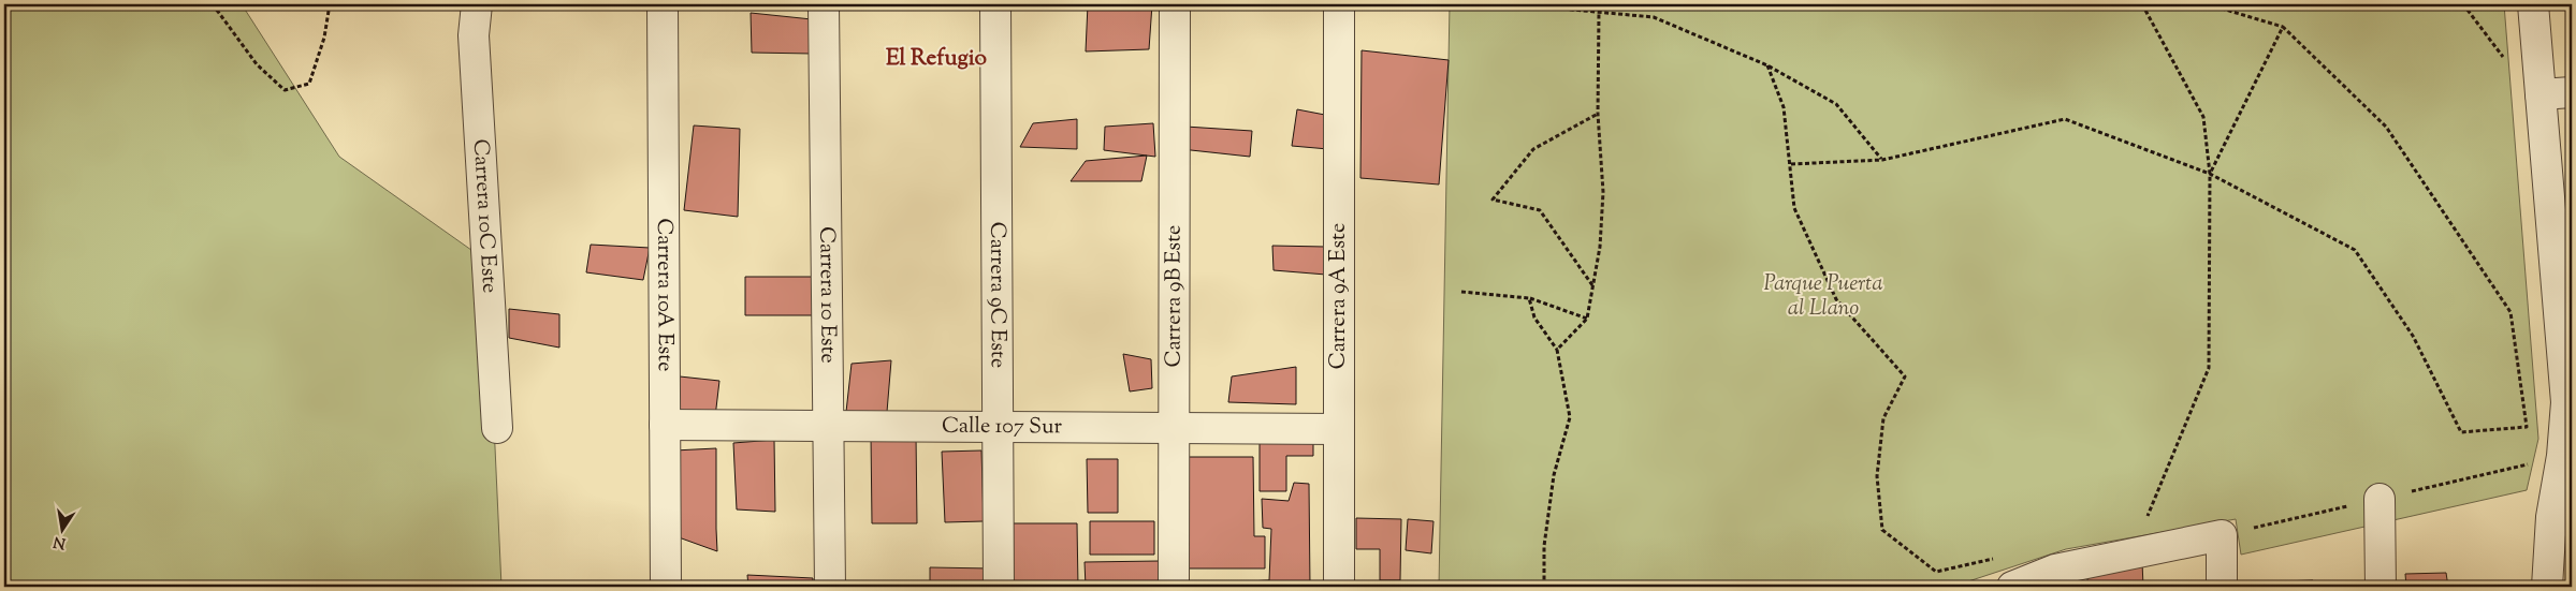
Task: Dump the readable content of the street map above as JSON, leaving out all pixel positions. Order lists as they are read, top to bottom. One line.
{"streets":{"street":["Carrera 10C Este","Carrera 9C Este","Carrera 9B Este","Carrera 10A Este","Carrera 10 Este","Carrera 9A Este","Calle 107 Sur"]},"crossings":[["Carrera 9C Este","Calle 107 Sur"],["Carrera 9B Este","Calle 107 Sur"],["Carrera 10A Este","Calle 107 Sur"],["Carrera 10 Este","Calle 107 Sur"],["Carrera 9A Este","Calle 107 Sur"]],"districts":["El Refugio"],"parks":["Parque Puerta al Llano"],"north":"bottom"}
